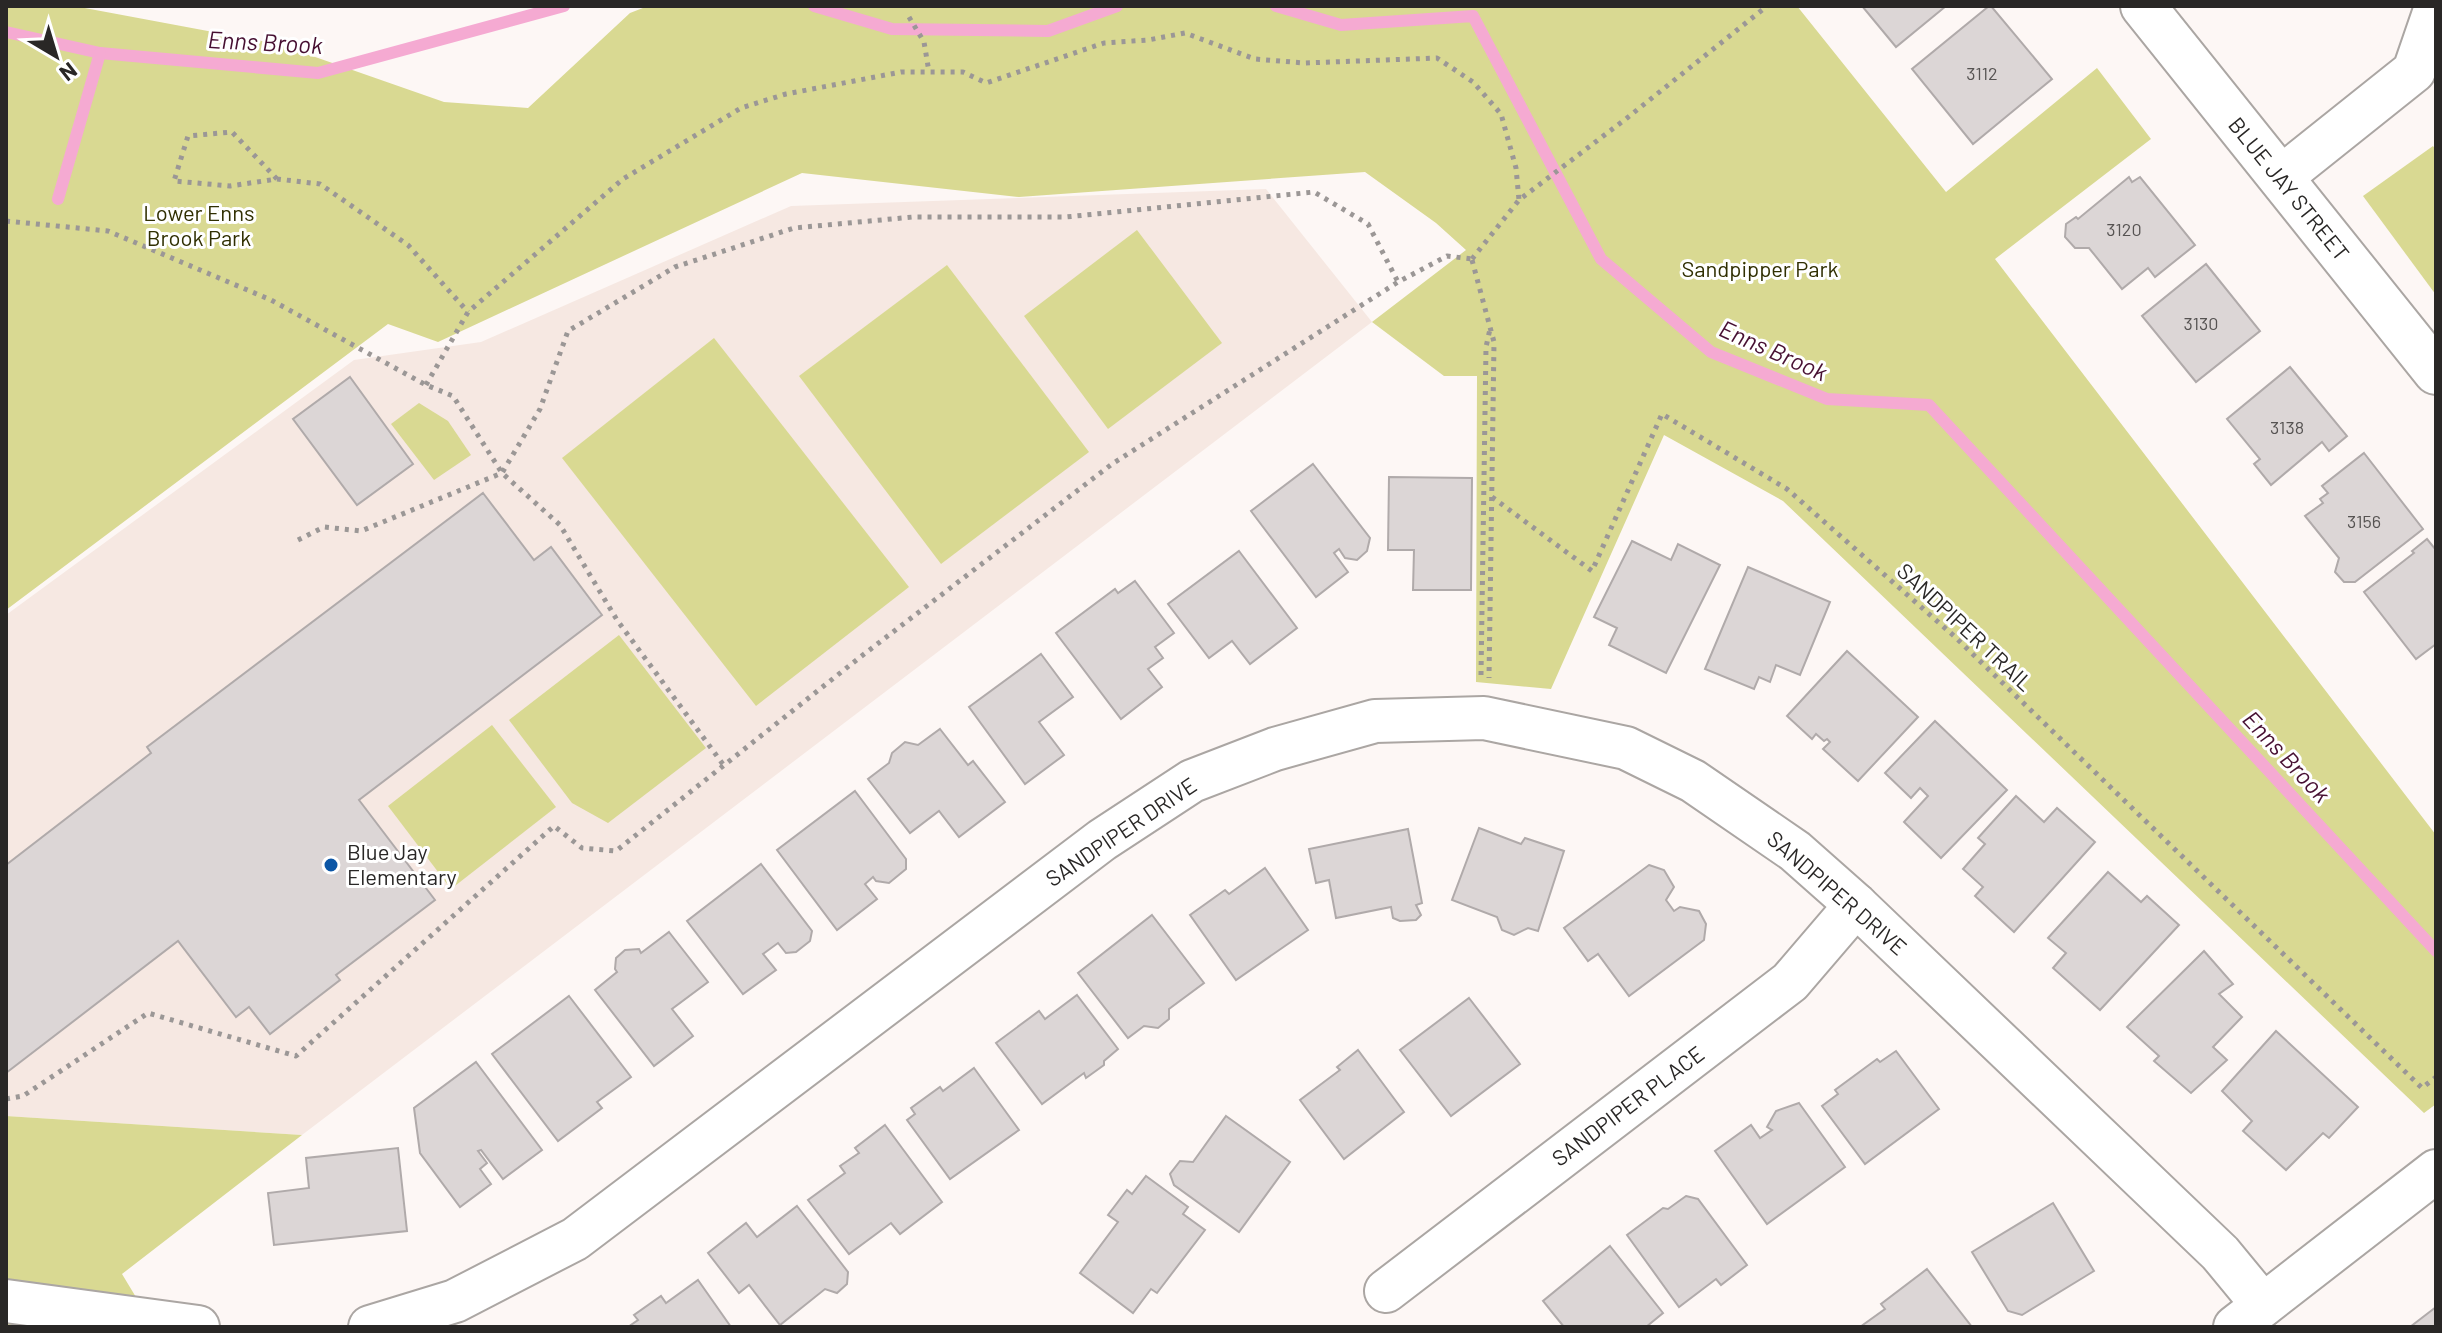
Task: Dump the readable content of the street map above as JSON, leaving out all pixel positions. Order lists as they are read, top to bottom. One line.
{"streets":{"street":["BLUE JAY STREET","SANDPIPER DRIVE","SANDPIPER PLACE"],"path":["SANDPIPER TRAIL"]},"crossings":[["SANDPIPER DRIVE","SANDPIPER PLACE"]],"water":["Enns Brook"],"parks":["Lower Enns Brook Park","Sandpipper Park"],"places":["Blue Jay Elementary"],"house_numbers":["3112","3120","3130","3138","3156"],"north":"bottom right"}
